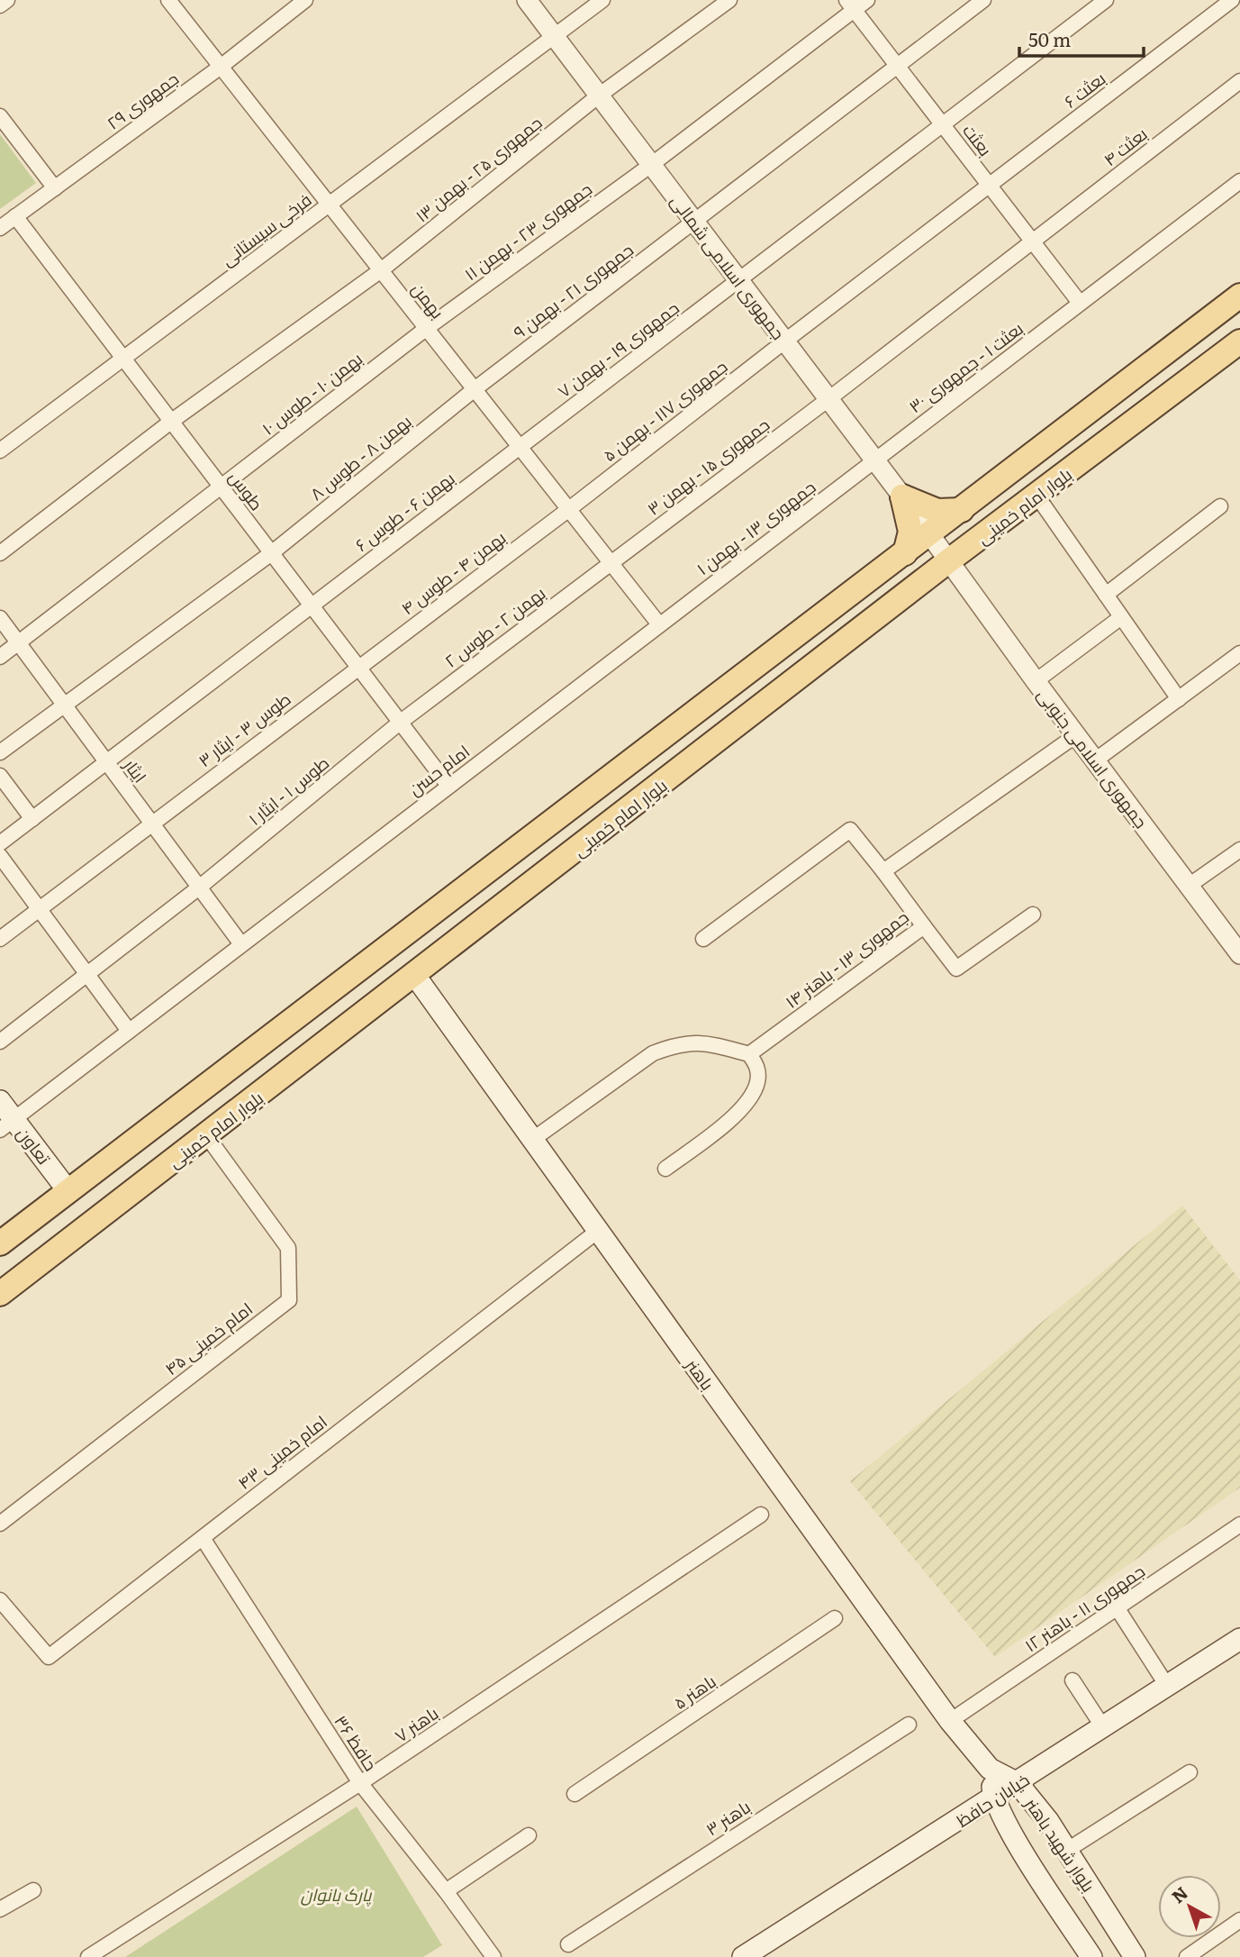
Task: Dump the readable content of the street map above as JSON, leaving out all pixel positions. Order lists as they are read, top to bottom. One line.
{"streets":{"main road":["بلوار امام خمینی","تعاون","باهنر","خیابان حافظ","بلوار شهید باهنر"],"street":["بعثت ۶","جمهوری ۲۹","بعثت","بعثت ۴","جمهوری ۲۵ - بهمن ۱۳","فرخی سیستانی","جمهوری ۲۳ - بهمن ۱۱","جمهوری اسلامی شمالی","جمهوری ۲۱ - بهمن ۹","بهمن","جمهوری ۱۹ - بهمن ۷","بعثت ۱ - جمهوری ۳۰","بهمن ۱۰ - طوس ۱۰","جمهوری ۱۱۷ - بهمن ۵","بهمن ۸ - طوس ۸","جمهوری ۱۵ - بهمن ۳","طوس","بهمن ۶ - طوس ۶","جمهوری ۱۳ - بهمن ۱","بهمن ۴ - طوس ۴","بهمن ۲ - طوس ۲","طوس ۳ - ایثار ۳","جمهوری اسلامی جنوبی","امام حسن","ایثار","طوس ۱ - ایثار ۱","جمهوری ۱۳ - باهنر ۱۴","امام خمینی ۴۵","امام خمینی ۴۳","جمهوری ۱۱ - باهنر ۱۲","باهنر ۵","باهنر ۷","حافظ ۳۶","باهنر ۳"]},"crossings":[["بعثت ۶","بعثت"],["بعثت ۶","جمهوری اسلامی شمالی"],["بعثت ۶","جمهوری ۱۱۷ - بهمن ۵"],["جمهوری ۲۹","بهمن"],["جمهوری ۲۹","طوس"],["بعثت","بعثت ۴"],["بعثت","جمهوری ۲۳ - بهمن ۱۱"],["بعثت","جمهوری ۲۱ - بهمن ۹"],["بعثت","جمهوری ۱۹ - بهمن ۷"],["بعثت","بعثت ۱ - جمهوری ۳۰"],["بعثت ۴","جمهوری اسلامی شمالی"],["بعثت ۴","جمهوری ۱۵ - بهمن ۳"],["جمهوری ۲۵ - بهمن ۱۳","جمهوری اسلامی شمالی"],["جمهوری ۲۵ - بهمن ۱۳","بهمن"],["جمهوری ۲۵ - بهمن ۱۳","طوس"],["فرخی سیستانی","جمهوری اسلامی شمالی"],["فرخی سیستانی","بهمن"],["فرخی سیستانی","طوس"],["جمهوری ۲۳ - بهمن ۱۱","جمهوری اسلامی شمالی"],["جمهوری ۲۳ - بهمن ۱۱","بهمن"],["جمهوری ۲۳ - بهمن ۱۱","بهمن ۱۰ - طوس ۱۰"],["جمهوری اسلامی شمالی","جمهوری ۲۱ - بهمن ۹"],["جمهوری اسلامی شمالی","جمهوری ۱۹ - بهمن ۷"],["جمهوری اسلامی شمالی","بعثت ۱ - جمهوری ۳۰"],["جمهوری اسلامی شمالی","جمهوری ۱۱۷ - بهمن ۵"],["جمهوری اسلامی شمالی","جمهوری ۱۵ - بهمن ۳"],["جمهوری اسلامی شمالی","بلوار امام خمینی"],["جمهوری اسلامی شمالی","جمهوری ۱۳ - بهمن ۱"],["جمهوری اسلامی شمالی","جمهوری اسلامی جنوبی"],["جمهوری ۲۱ - بهمن ۹","بهمن"],["جمهوری ۲۱ - بهمن ۹","بهمن ۸ - طوس ۸"],["بهمن","جمهوری ۱۹ - بهمن ۷"],["بهمن","بهمن ۱۰ - طوس ۱۰"],["بهمن","جمهوری ۱۱۷ - بهمن ۵"],["بهمن","بهمن ۸ - طوس ۸"],["بهمن","جمهوری ۱۵ - بهمن ۳"],["بهمن","بهمن ۶ - طوس ۶"],["بهمن","جمهوری ۱۳ - بهمن ۱"],["بهمن","بهمن ۴ - طوس ۴"],["بهمن","بهمن ۲ - طوس ۲"],["بهمن","امام حسن"],["جمهوری ۱۹ - بهمن ۷","بهمن ۶ - طوس ۶"],["بعثت ۱ - جمهوری ۳۰","جمهوری ۱۳ - بهمن ۱"],["بهمن ۱۰ - طوس ۱۰","طوس"],["بهمن ۱۰ - طوس ۱۰","ایثار"],["جمهوری ۱۱۷ - بهمن ۵","بهمن ۴ - طوس ۴"],["بهمن ۸ - طوس ۸","طوس"],["بهمن ۸ - طوس ۸","ایثار"],["جمهوری ۱۵ - بهمن ۳","بهمن ۲ - طوس ۲"],["طوس","بهمن ۶ - طوس ۶"],["طوس","بهمن ۴ - طوس ۴"],["طوس","بهمن ۲ - طوس ۲"],["طوس","طوس ۳ - ایثار ۳"],["طوس","امام حسن"],["طوس","طوس ۱ - ایثار ۱"],["بلوار امام خمینی","جمهوری اسلامی جنوبی"],["بلوار امام خمینی","تعاون"],["بلوار امام خمینی","امام خمینی ۴۵"],["بلوار امام خمینی","باهنر"],["بهمن ۶ - طوس ۶","ایثار"],["جمهوری ۱۳ - بهمن ۱","امام حسن"],["بهمن ۴ - طوس ۴","طوس ۳ - ایثار ۳"],["بهمن ۲ - طوس ۲","طوس ۱ - ایثار ۱"],["طوس ۳ - ایثار ۳","ایثار"],["امام حسن","ایثار"],["امام حسن","تعاون"],["ایثار","طوس ۱ - ایثار ۱"],["باهنر","امام خمینی ۴۳"],["باهنر","جمهوری ۱۱ - باهنر ۱۲"],["باهنر","بلوار شهید باهنر"],["امام خمینی ۴۳","حافظ ۳۶"],["باهنر ۷","حافظ ۳۶"],["خیابان حافظ","بلوار شهید باهنر"]],"parks":["پارک بانوان"],"scale_bar":"50 m","north":"top left"}
